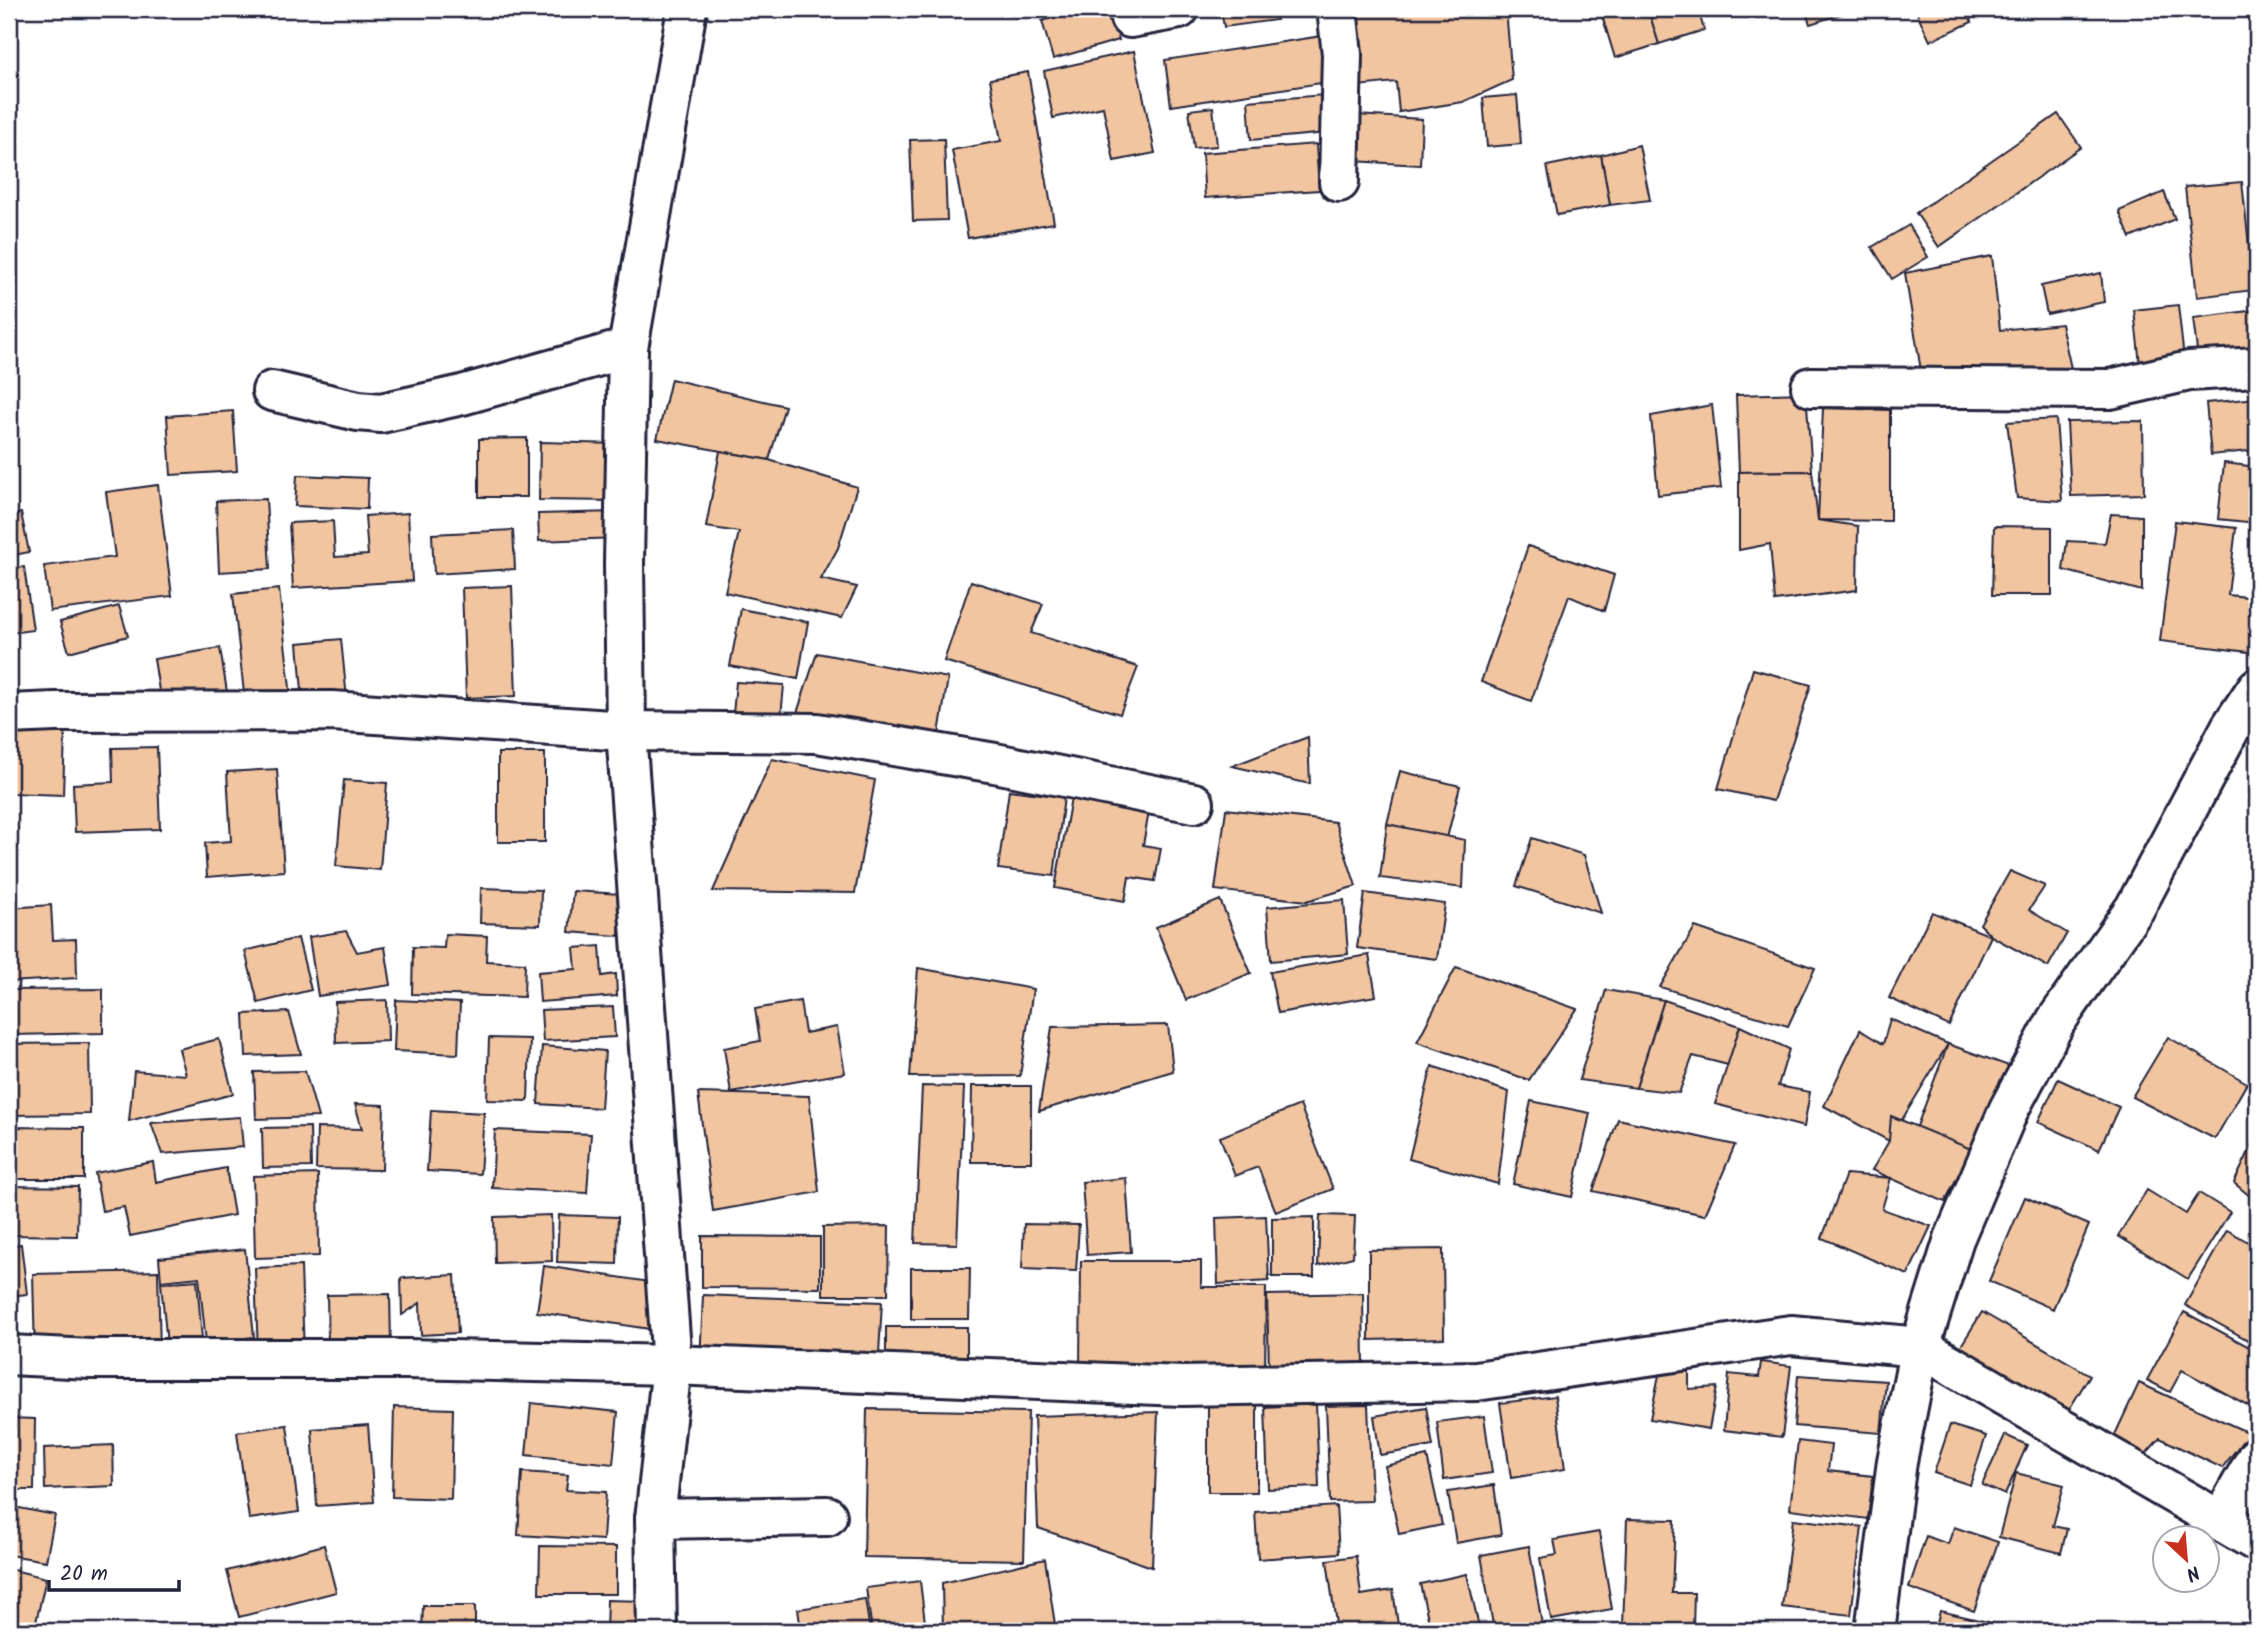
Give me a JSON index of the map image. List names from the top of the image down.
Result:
{
  "scale_bar": "20 m",
  "north": "bottom right"
}
